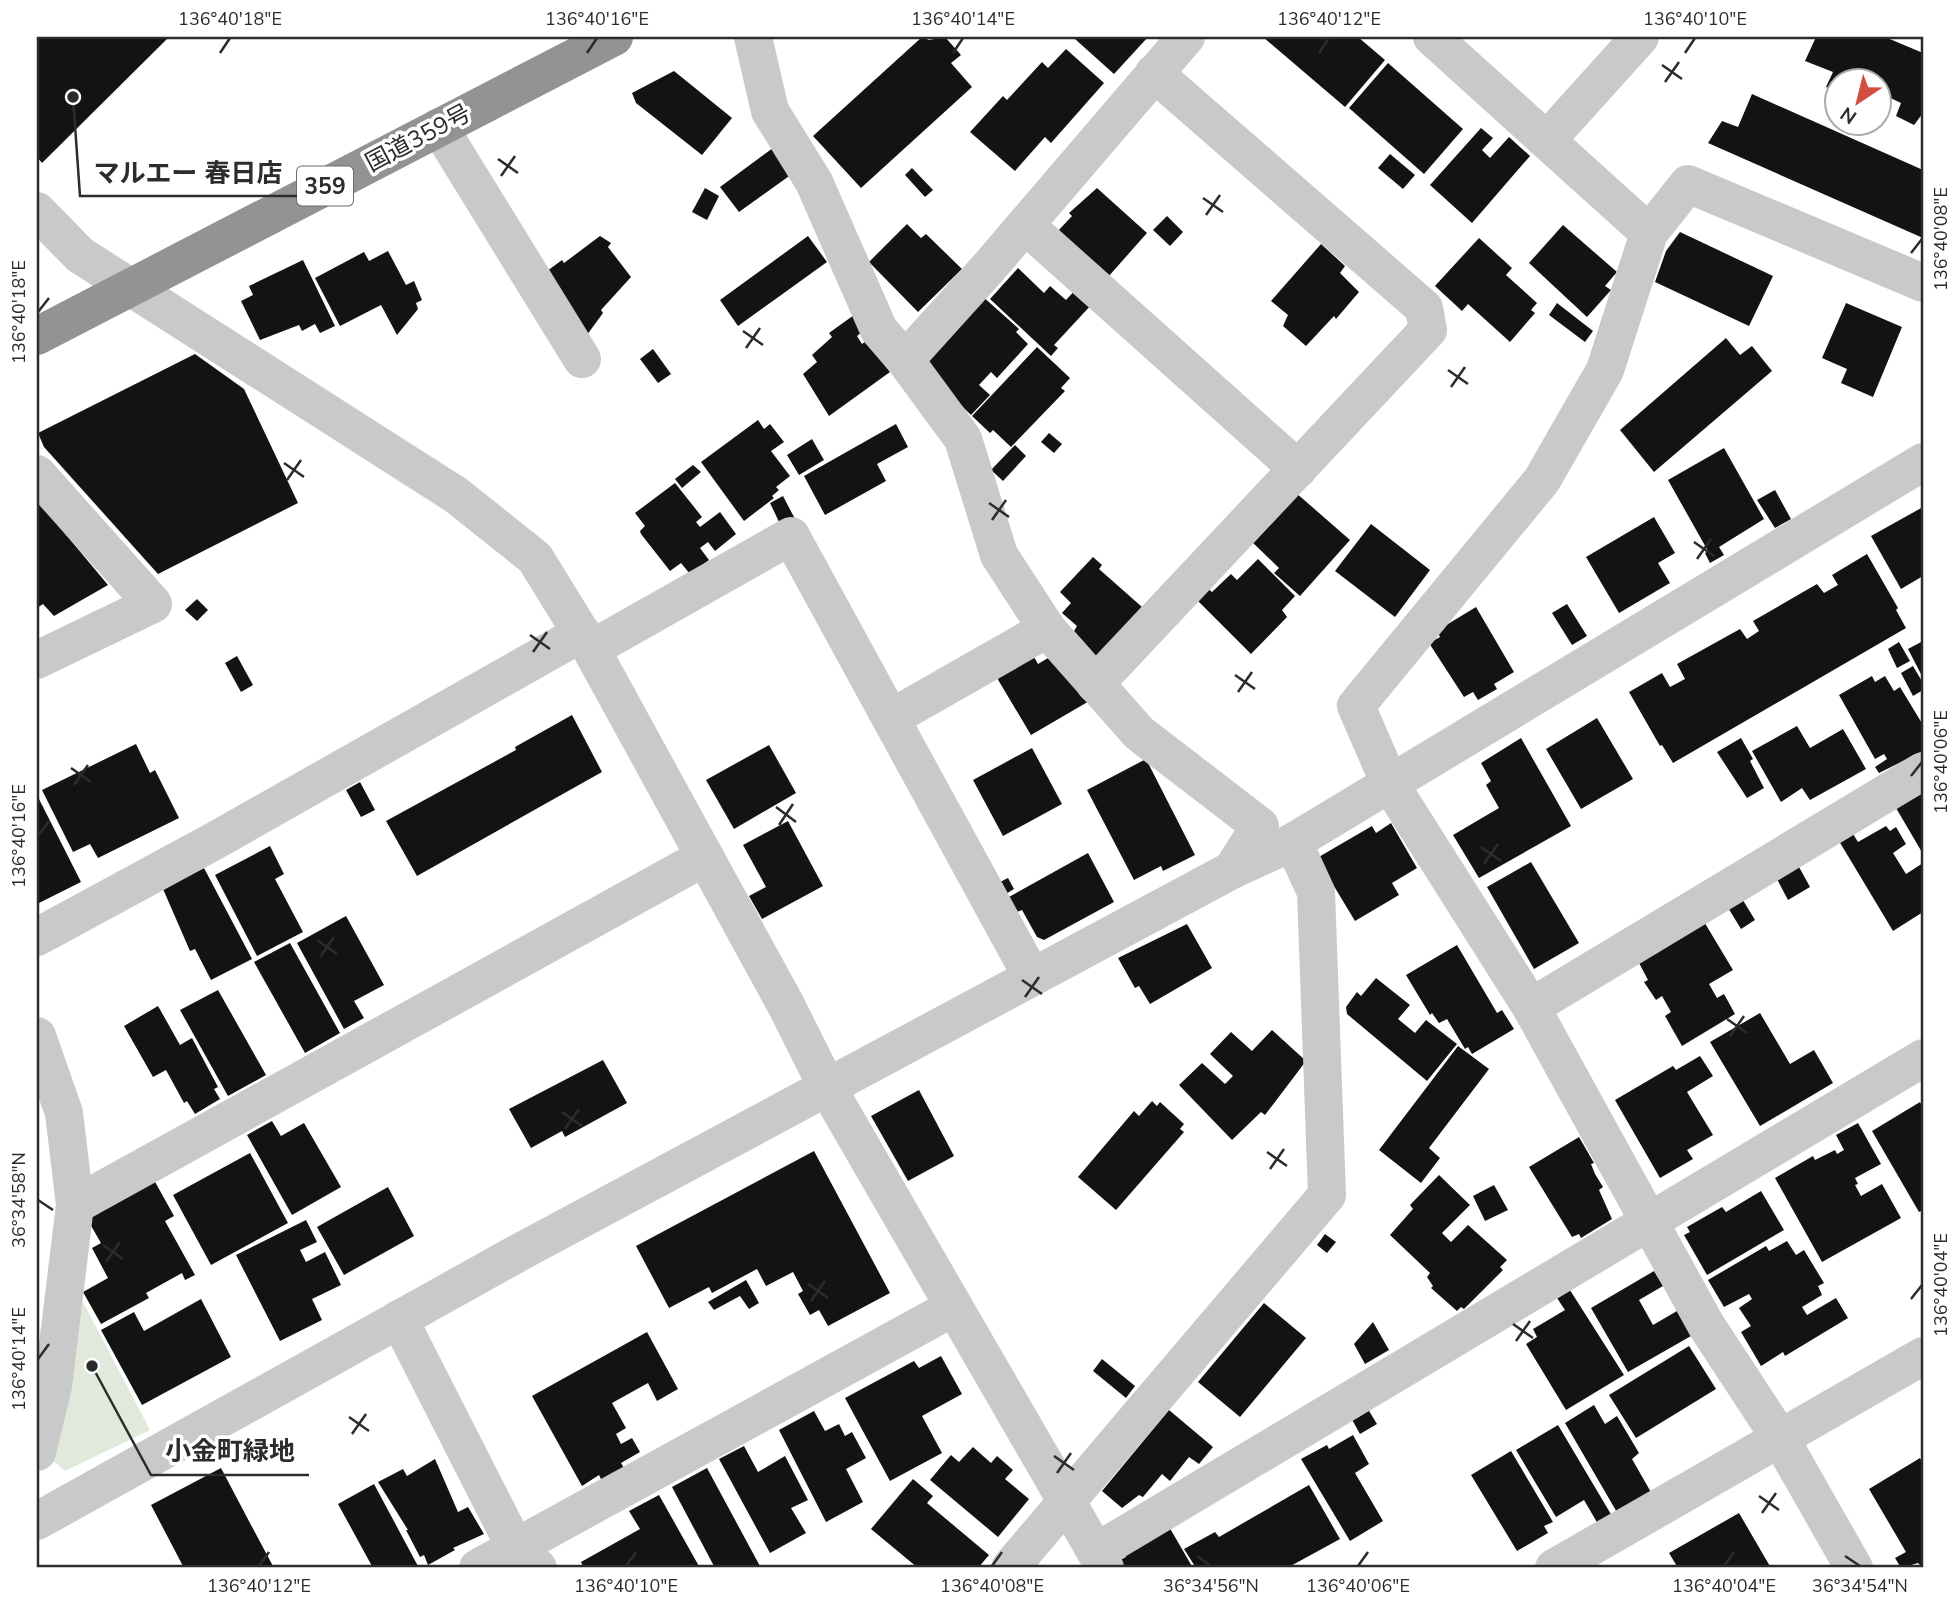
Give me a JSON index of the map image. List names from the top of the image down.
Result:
{
  "streets": {
    "highway": ["国道359号", "359"]
  },
  "places": ["マルエー 春日店", "小金町緑地"],
  "north": "bottom left",
  "coordinates": [
    "136°40'18\"E",
    "136°40'16\"E",
    "136°40'14\"E",
    "136°40'12\"E",
    "136°40'10\"E",
    "136°40'08\"E",
    "136°40'06\"E",
    "36°34'58\"N",
    "136°40'04\"E",
    "36°34'56\"N",
    "36°34'54\"N"
  ]
}
